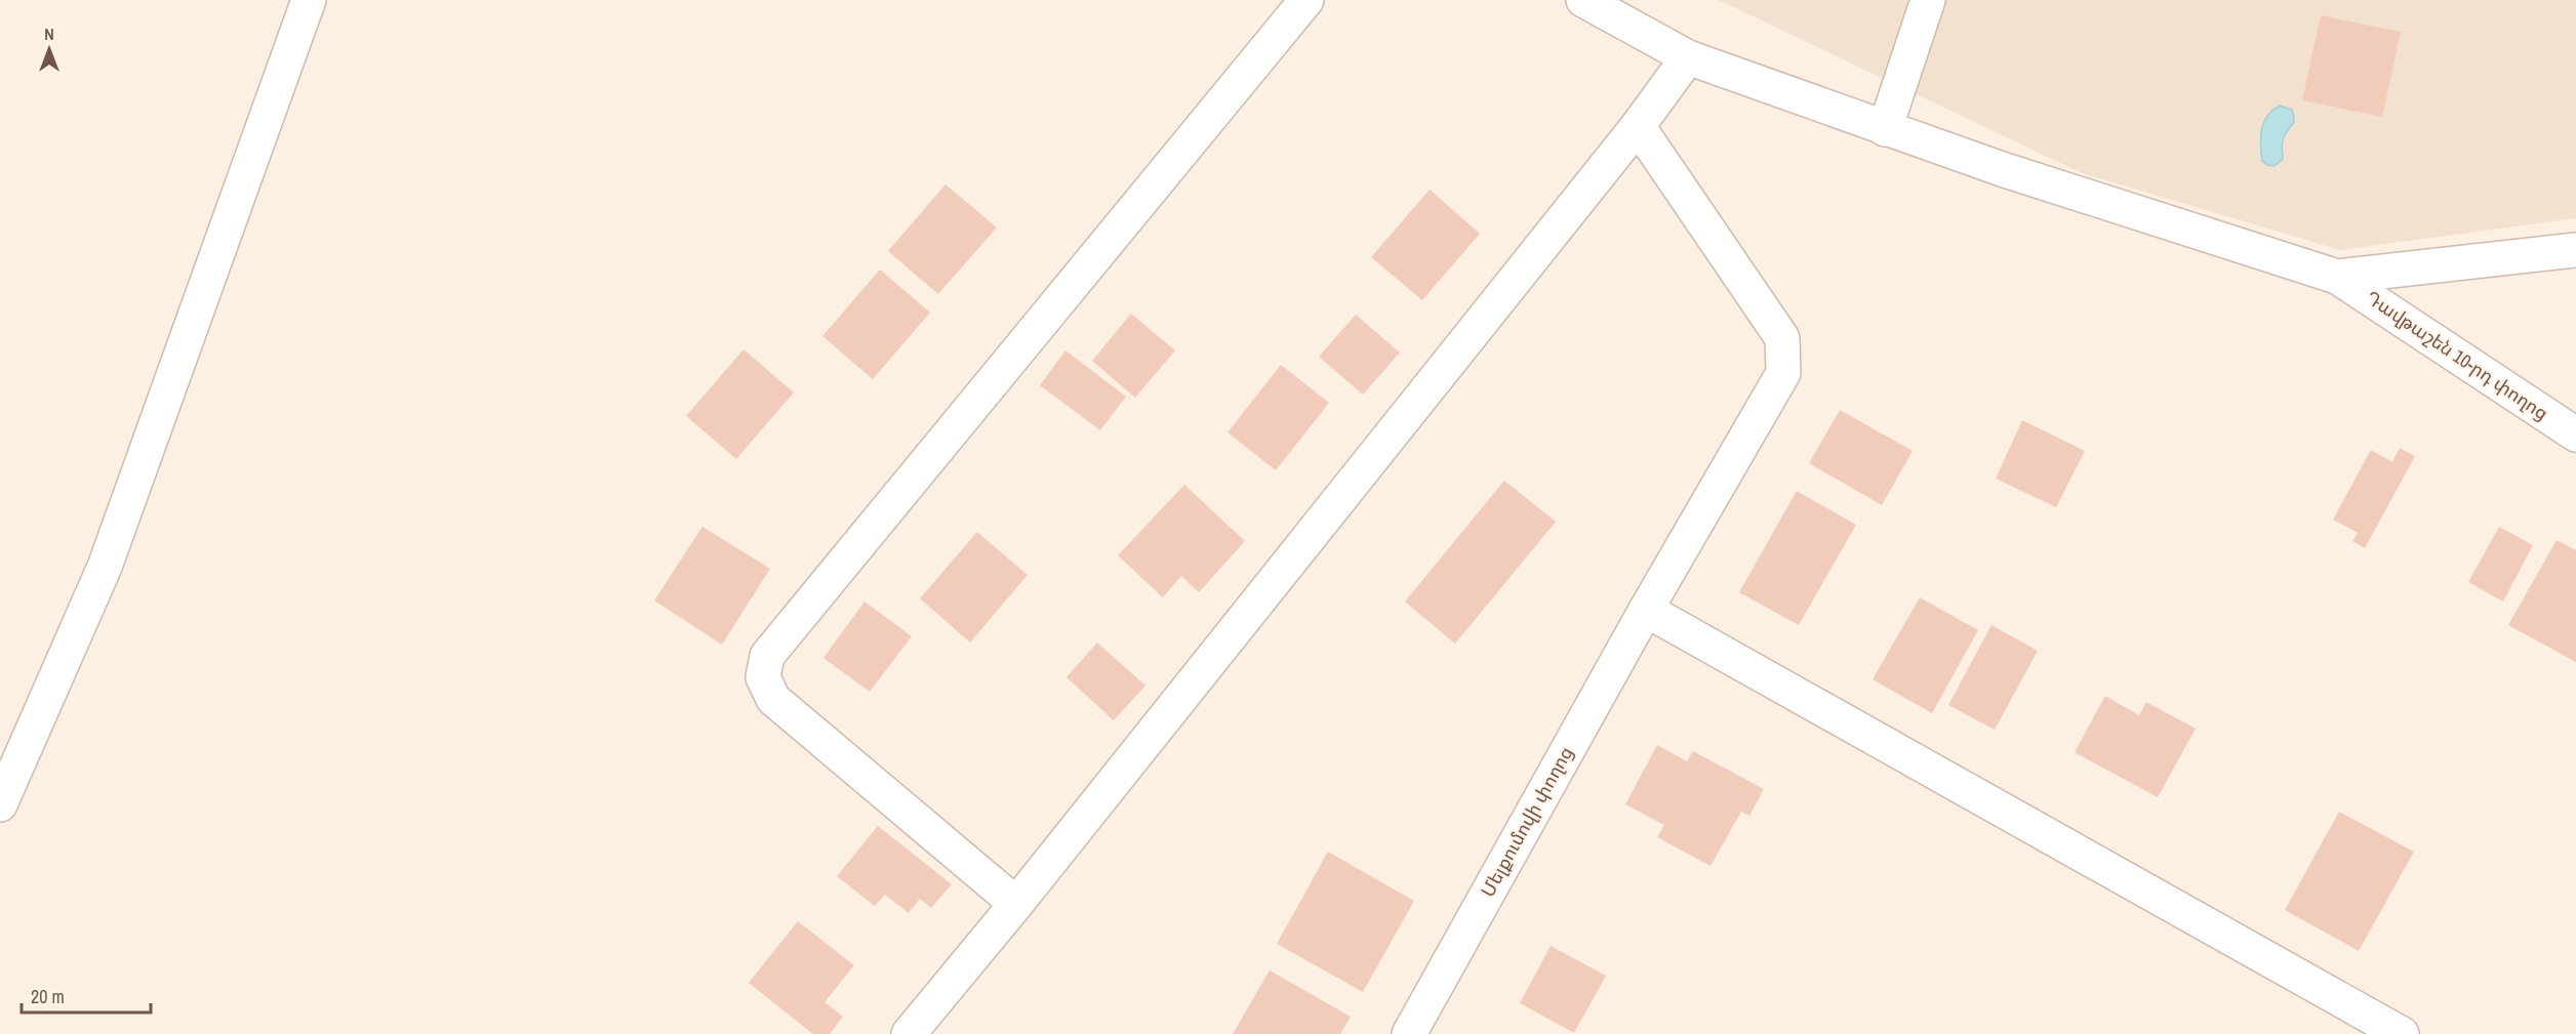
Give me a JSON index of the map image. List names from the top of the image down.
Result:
{
  "streets": {
    "street": ["Դավթաշեն 10-րդ փողոց", "Մելքումովի փողոց"]
  },
  "scale_bar": "20 m",
  "north": "top"
}
